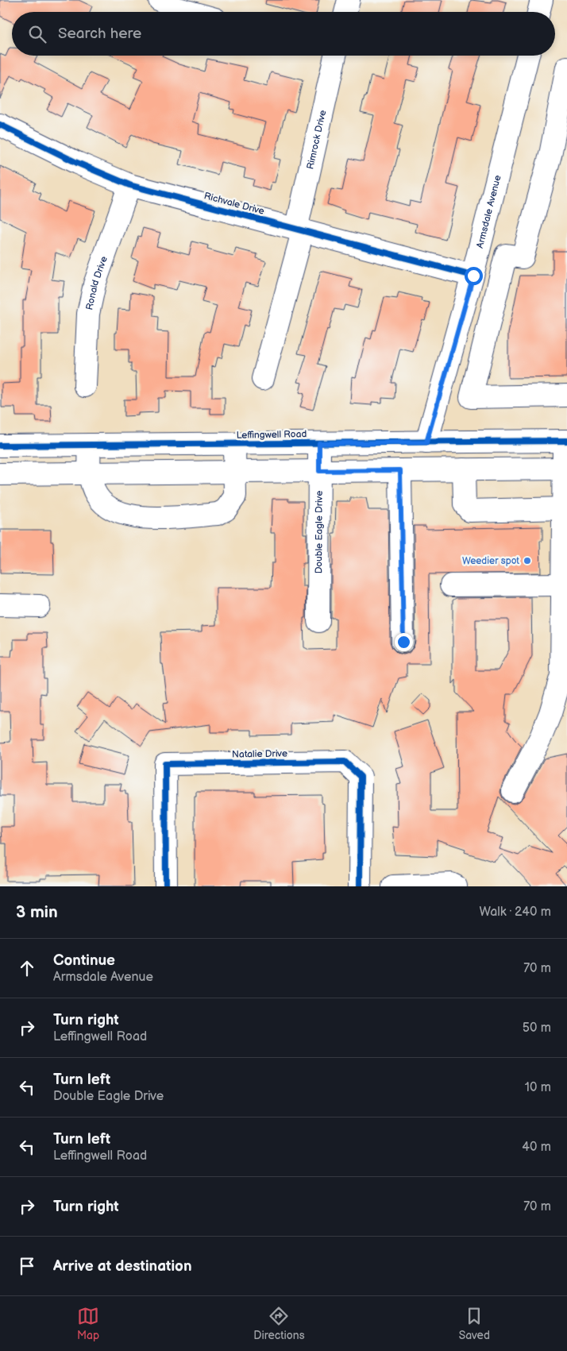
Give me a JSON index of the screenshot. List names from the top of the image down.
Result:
{
  "streets": {
    "street": [
      "Rimrock Drive",
      "Richvale Drive",
      "Armsdale Avenue",
      "Ronald Drive",
      "Leffingwell Road",
      "Double Eagle Drive",
      "Natalie Drive"
    ]
  },
  "crossings": [
    ["Rimrock Drive", "Richvale Drive"],
    ["Richvale Drive", "Armsdale Avenue"],
    ["Richvale Drive", "Ronald Drive"],
    ["Armsdale Avenue", "Leffingwell Road"],
    ["Leffingwell Road", "Double Eagle Drive"]
  ],
  "places": ["Weedier spot"],
  "page": {
    "search": "Search here",
    "heading": ["3 min", "Walk · 240 m"],
    "list": [
      ["Continue", "Armsdale Avenue", "70 m"],
      ["Turn right", "Leffingwell Road", "50 m"],
      ["Turn left", "Double Eagle Drive", "10 m"],
      ["Turn left", "Leffingwell Road", "40 m"],
      ["Turn right", "70 m"],
      "Arrive at destination"
    ],
    "nav": ["Map", "Directions", "Saved"]
  }
}
